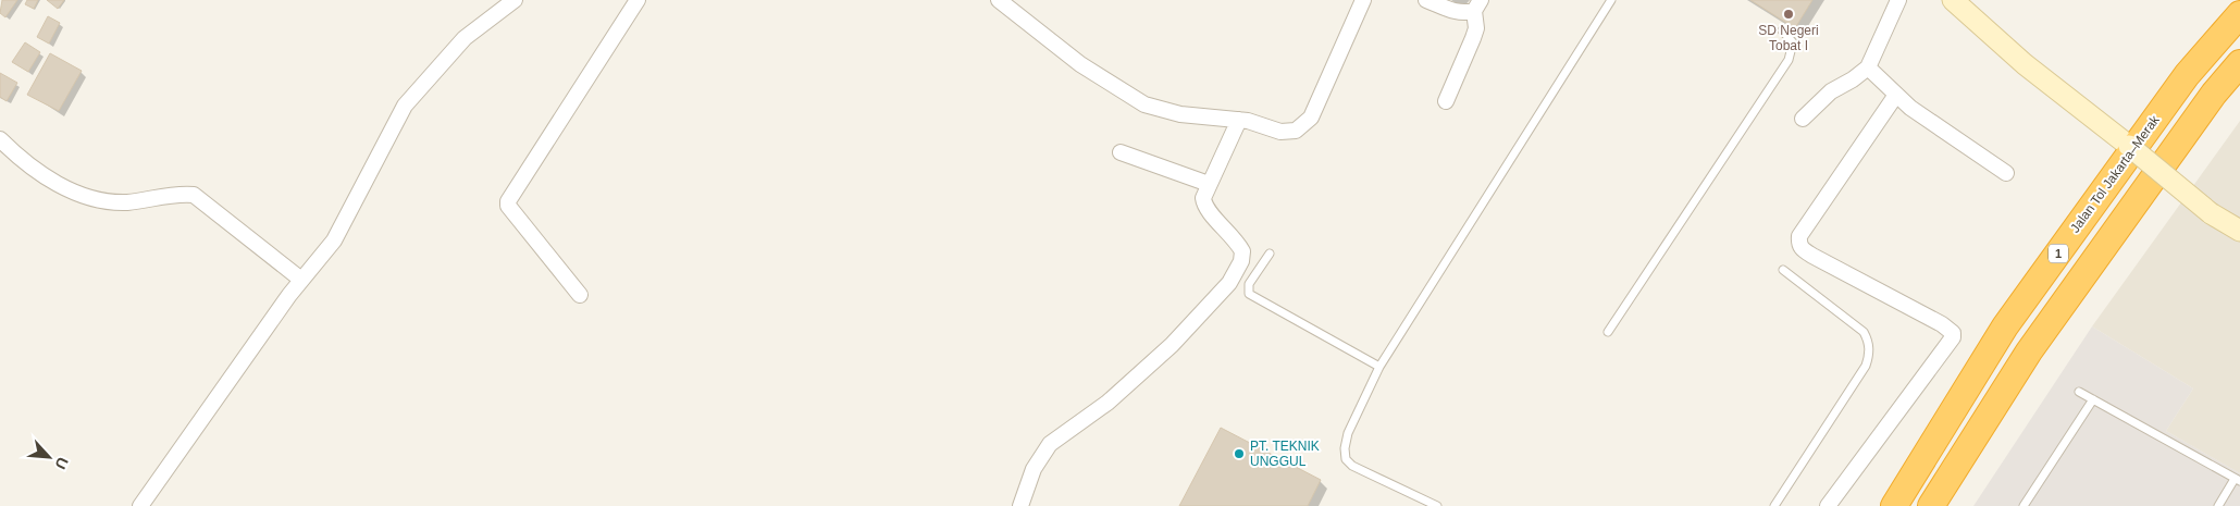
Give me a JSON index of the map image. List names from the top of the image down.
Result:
{
  "streets": {
    "highway": ["Jalan Tol Jakarta–Merak", "1"]
  },
  "places": ["SD Negeri Tobat I", "PT. TEKNIK UNGGUL"],
  "north": "bottom right"
}
